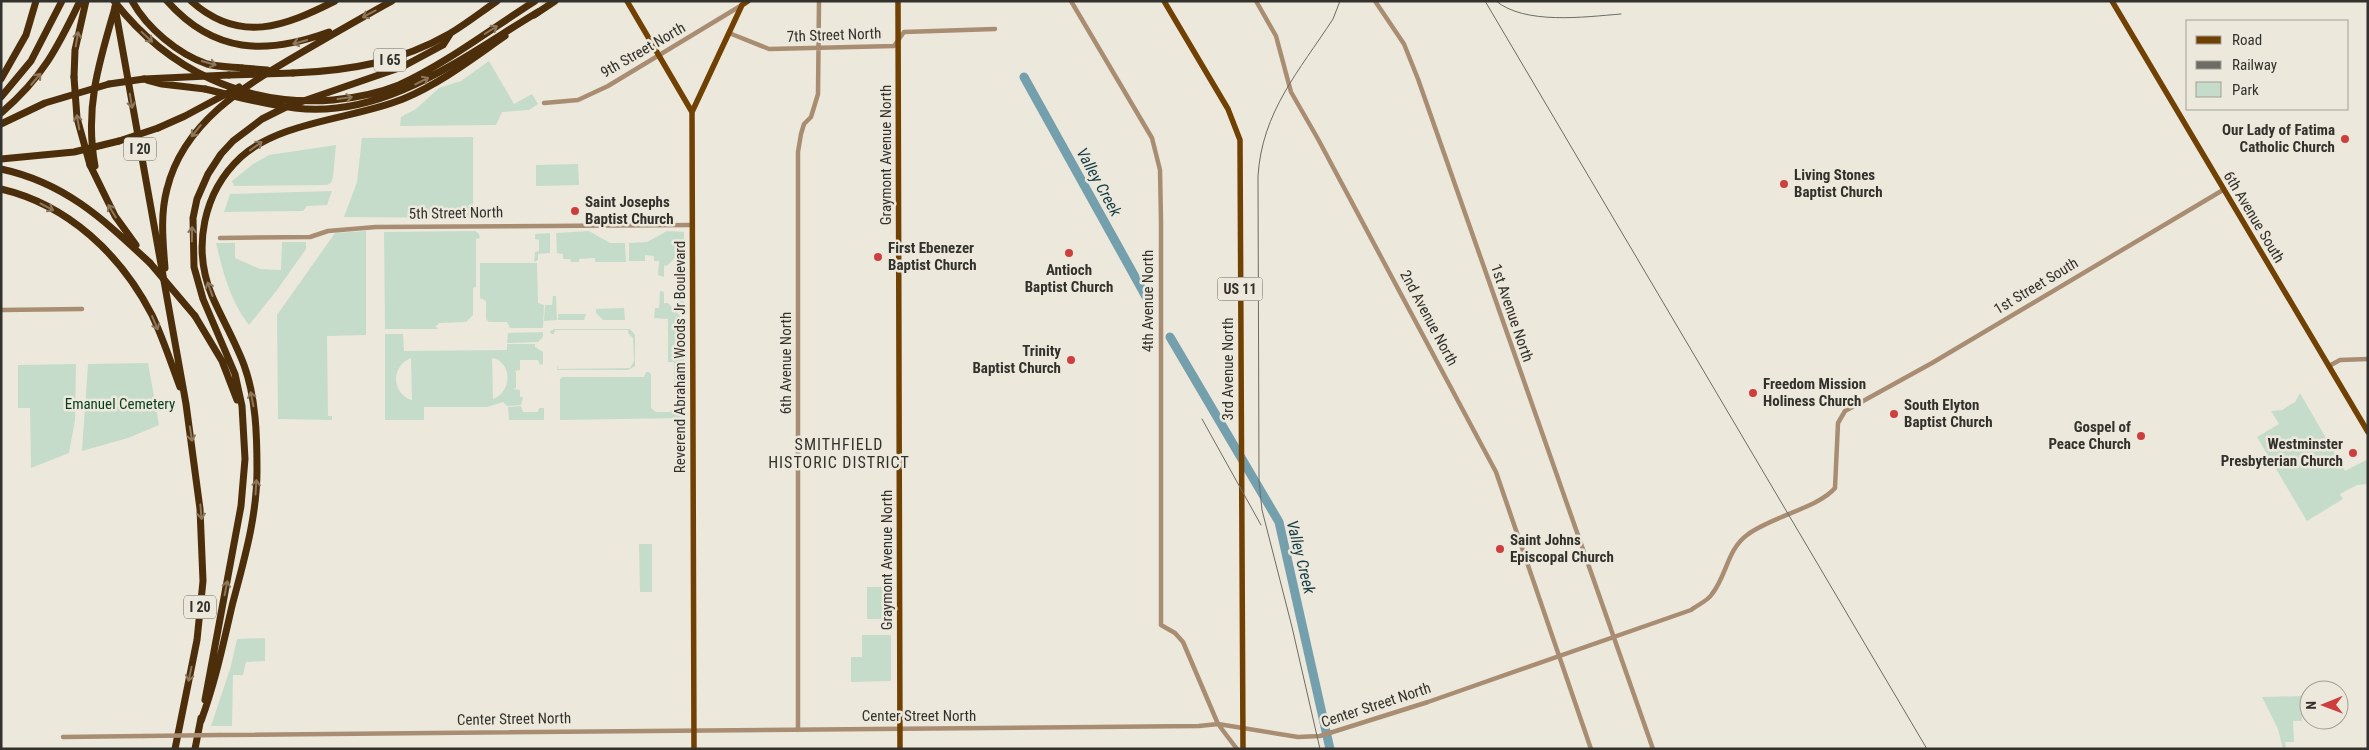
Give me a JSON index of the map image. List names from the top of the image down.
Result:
{
  "streets": {
    "highway": ["I 65", "I 20"],
    "main road": [
      "9th Street North",
      "Graymont Avenue North",
      "6th Avenue South",
      "US 11",
      "Reverend Abraham Woods Jr Boulevard",
      "3rd Avenue North"
    ],
    "street": [
      "7th Street North",
      "5th Street North",
      "1st Street South",
      "4th Avenue North",
      "1st Avenue North",
      "2nd Avenue North",
      "6th Avenue North",
      "Center Street North"
    ]
  },
  "crossings": [
    ["7th Street North", "Graymont Avenue North"],
    ["7th Street North", "6th Avenue North"],
    ["Graymont Avenue North", "Center Street North"],
    ["5th Street North", "Reverend Abraham Woods Jr Boulevard"],
    ["6th Avenue South", "1st Street South"],
    ["1st Street South", "Center Street North"],
    ["US 11", "3rd Avenue North"],
    ["US 11", "Center Street North"],
    ["4th Avenue North", "Center Street North"],
    ["1st Avenue North", "Center Street North"],
    ["2nd Avenue North", "Center Street North"],
    ["Reverend Abraham Woods Jr Boulevard", "Center Street North"],
    ["6th Avenue North", "Center Street North"],
    ["3rd Avenue North", "Center Street North"]
  ],
  "districts": ["SMITHFIELD HISTORIC DISTRICT"],
  "water": ["Valley Creek"],
  "parks": ["Emanuel Cemetery"],
  "places": [
    "Our Lady of Fatima Catholic Church",
    "Living Stones Baptist Church",
    "Saint Josephs Baptist Church",
    "Antioch Baptist Church",
    "First Ebenezer Baptist Church",
    "Trinity Baptist Church",
    "Freedom Mission Holiness Church",
    "South Elyton Baptist Church",
    "Gospel of Peace Church",
    "Westminster Presbyterian Church",
    "Saint Johns Episcopal Church"
  ],
  "legend": ["Road", "Railway", "Park"],
  "north": "left"
}
